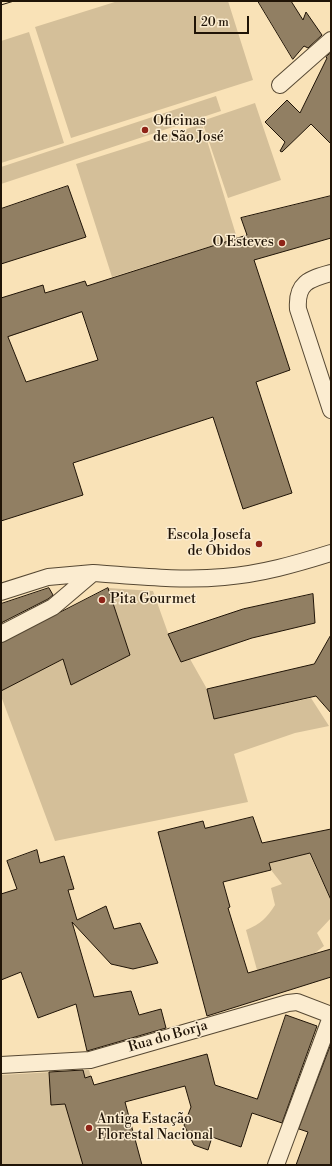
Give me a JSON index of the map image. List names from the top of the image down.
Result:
{
  "streets": {
    "street": ["Rua do Borja"]
  },
  "places": [
    "Oficinas de São José",
    "O Esteves",
    "Escola Josefa de Óbidos",
    "Pita Gourmet",
    "Antiga Estação Florestal Nacional"
  ],
  "scale_bar": "20 m"
}
